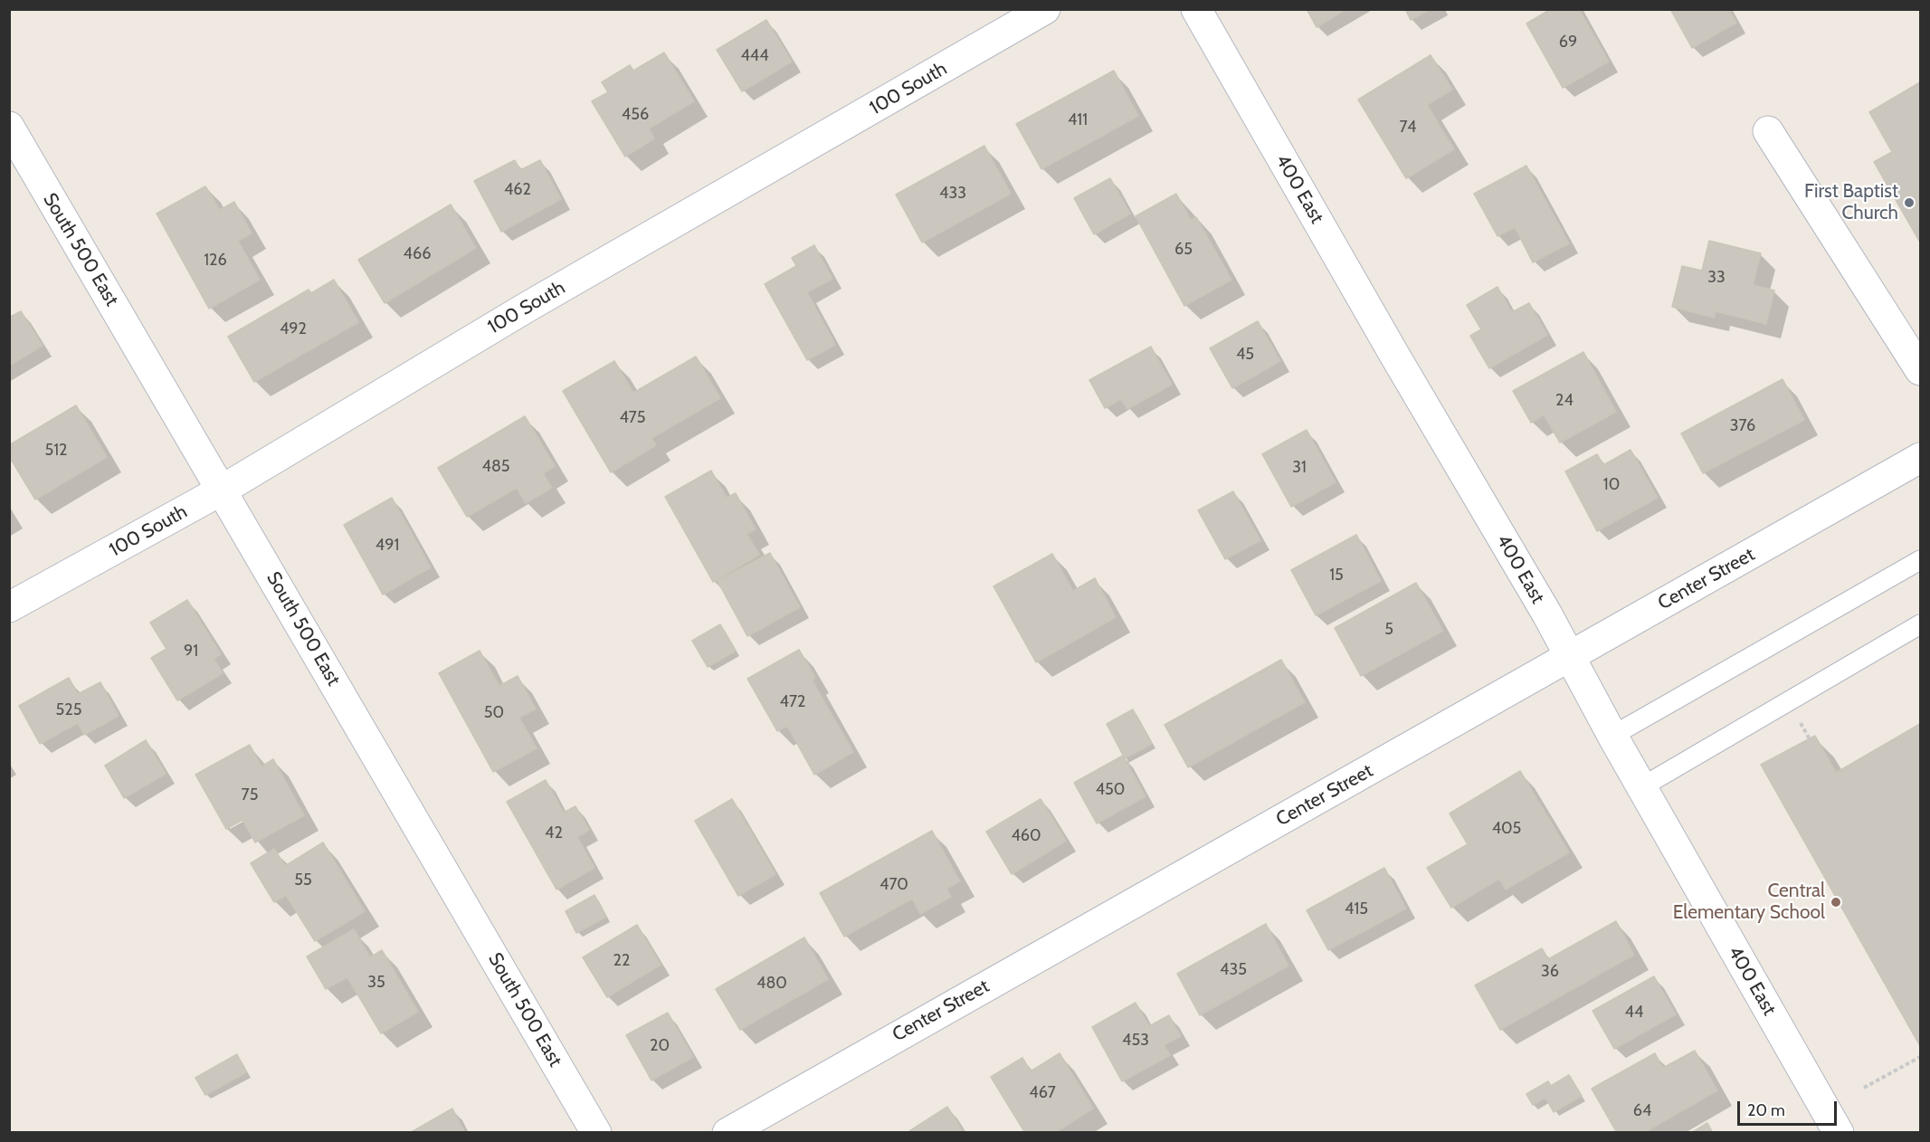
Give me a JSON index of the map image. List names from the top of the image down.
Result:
{
  "streets": {
    "street": [
      "100 South",
      "400 East",
      "South 500 East",
      "Center Street"
    ]
  },
  "crossings": [
    ["100 South", "South 500 East"],
    ["400 East", "Center Street"]
  ],
  "places": ["First Baptist Church", "Central Elementary School"],
  "house_numbers": [
    "69",
    "444",
    "456",
    "411",
    "74",
    "462",
    "433",
    "65",
    "466",
    "126",
    "33",
    "492",
    "45",
    "24",
    "475",
    "376",
    "512",
    "485",
    "31",
    "10",
    "491",
    "15",
    "5",
    "91",
    "472",
    "525",
    "50",
    "450",
    "75",
    "405",
    "42",
    "460",
    "55",
    "470",
    "415",
    "22",
    "435",
    "36",
    "35",
    "480",
    "44",
    "453",
    "20",
    "467",
    "64"
  ],
  "scale_bar": "20 m"
}
